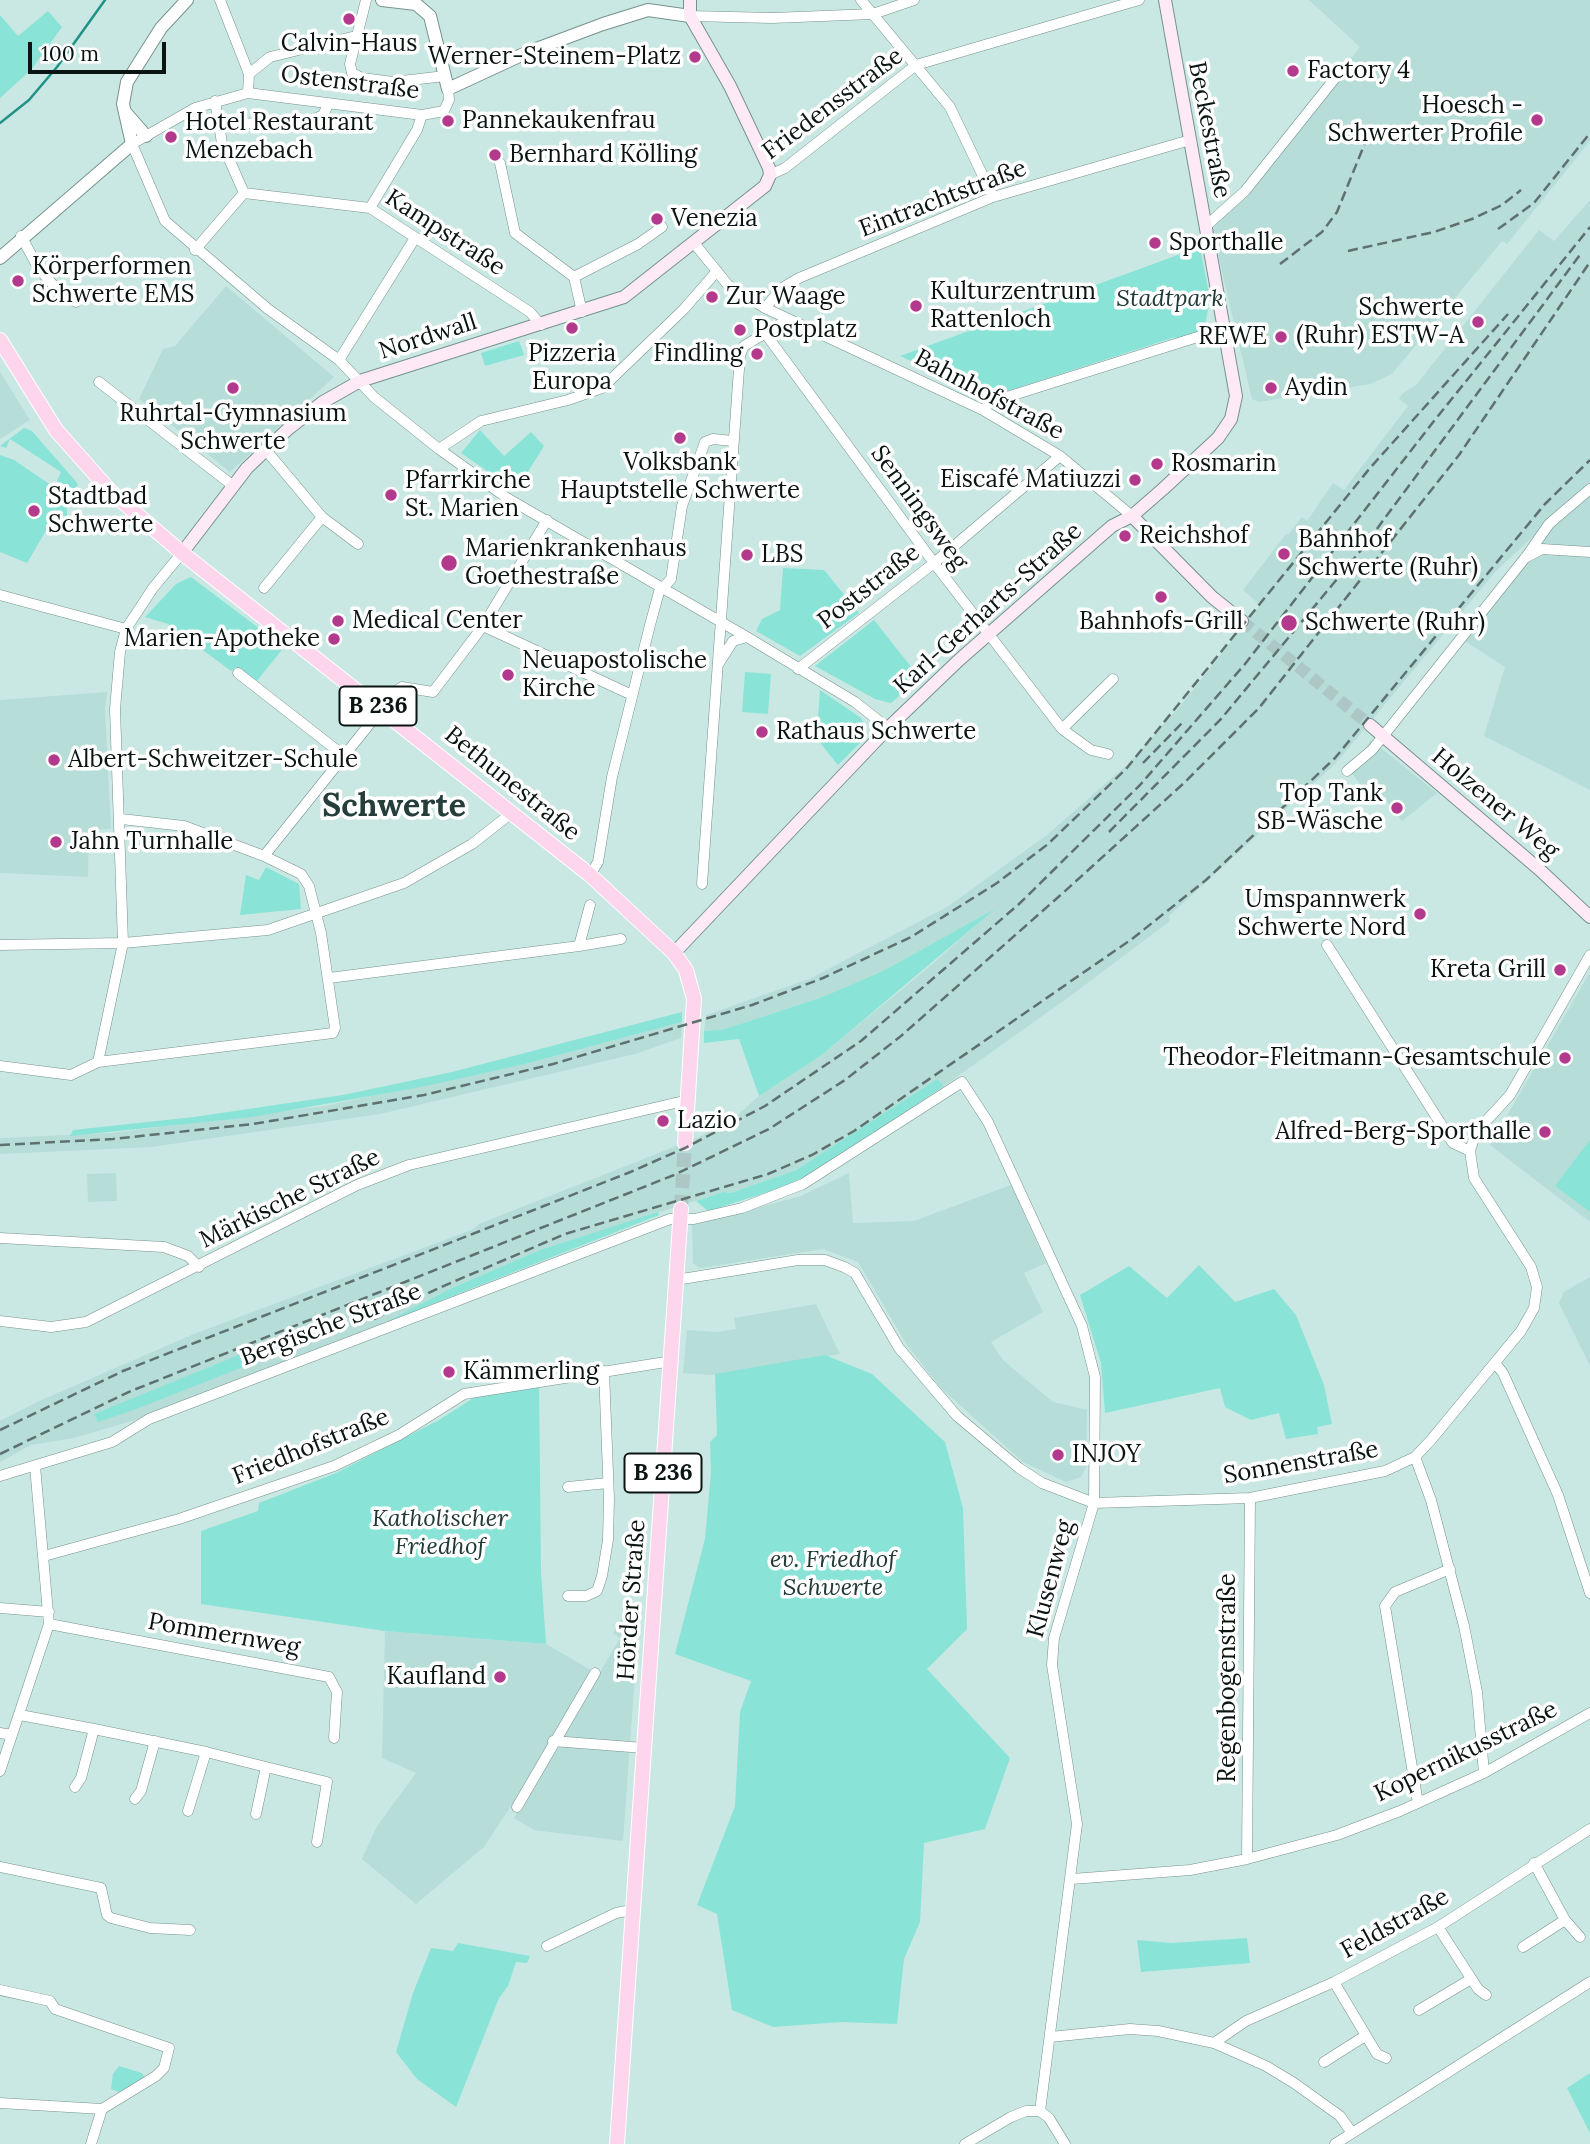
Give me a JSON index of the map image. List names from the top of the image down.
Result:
{
  "streets": {
    "main road": [
      "Friedensstraße",
      "Beckestraße",
      "Nordwall",
      "Bahnhofstraße",
      "Karl-Gerharts-Straße",
      "B 236",
      "Bethunestraße",
      "Holzener Weg",
      "Hörder Straße"
    ],
    "street": [
      "Ostenstraße",
      "Eintrachtstraße",
      "Kampstraße",
      "Senningsweg",
      "Poststraße",
      "Märkische Straße",
      "Bergische Straße",
      "Friedhofstraße",
      "Sonnenstraße",
      "Klusenweg",
      "Pommernweg",
      "Regenbogenstraße",
      "Kopernikusstraße",
      "Feldstraße"
    ]
  },
  "crossings": [
    ["Ostenstraße", "Nordwall"],
    ["Friedensstraße", "Nordwall"],
    ["Beckestraße", "Eintrachtstraße"],
    ["Beckestraße", "Bahnhofstraße"],
    ["Beckestraße", "Karl-Gerharts-Straße"],
    ["Kampstraße", "Nordwall"],
    ["Bahnhofstraße", "Poststraße"],
    ["Bahnhofstraße", "Karl-Gerharts-Straße"],
    ["Senningsweg", "Poststraße"],
    ["Senningsweg", "Karl-Gerharts-Straße"],
    ["Karl-Gerharts-Straße", "B 236"],
    ["Karl-Gerharts-Straße", "Bethunestraße"],
    ["B 236", "Bethunestraße"],
    ["B 236", "Märkische Straße"],
    ["Bergische Straße", "Klusenweg"],
    ["Bergische Straße", "Hörder Straße"],
    ["Friedhofstraße", "Hörder Straße"],
    ["Sonnenstraße", "Klusenweg"],
    ["Sonnenstraße", "Hörder Straße"],
    ["Sonnenstraße", "Regenbogenstraße"],
    ["Klusenweg", "Kopernikusstraße"],
    ["Regenbogenstraße", "Kopernikusstraße"]
  ],
  "districts": ["Schwerte"],
  "parks": ["Stadtpark", "Katholischer Friedhof", "ev. Friedhof Schwerte"],
  "places": [
    "Calvin-Haus",
    "Werner-Steinem-Platz",
    "Factory 4",
    "Hoesch - Schwerter Profile",
    "Pannekaukenfrau",
    "Hotel Restaurant Menzebach",
    "Bernhard Kölling",
    "Venezia",
    "Sporthalle",
    "Körperformen Schwerte EMS",
    "Zur Waage",
    "Kulturzentrum Rattenloch",
    "Schwerte (Ruhr) ESTW-A",
    "Pizzeria Europa",
    "Postplatz",
    "REWE",
    "Findling",
    "Ruhrtal-Gymnasium Schwerte",
    "Aydin",
    "Volksbank Hauptstelle Schwerte",
    "Rosmarin",
    "Eiscafé Matiuzzi",
    "Pfarrkirche St. Marien",
    "Stadtbad Schwerte",
    "Reichshof",
    "Bahnhof Schwerte (Ruhr)",
    "LBS",
    "Marienkrankenhaus Goethestraße",
    "Bahnhofs-Grill",
    "Medical Center",
    "Schwerte (Ruhr)",
    "Marien-Apotheke",
    "Neuapostolische Kirche",
    "Rathaus Schwerte",
    "Albert-Schweitzer-Schule",
    "Top Tank SB-Wäsche",
    "Jahn Turnhalle",
    "Umspannwerk Schwerte Nord",
    "Kreta Grill",
    "Theodor-Fleitmann-Gesamtschule",
    "Lazio",
    "Alfred-Berg-Sporthalle",
    "Kämmerling",
    "INJOY",
    "Kaufland"
  ],
  "scale_bar": "100 m"
}
